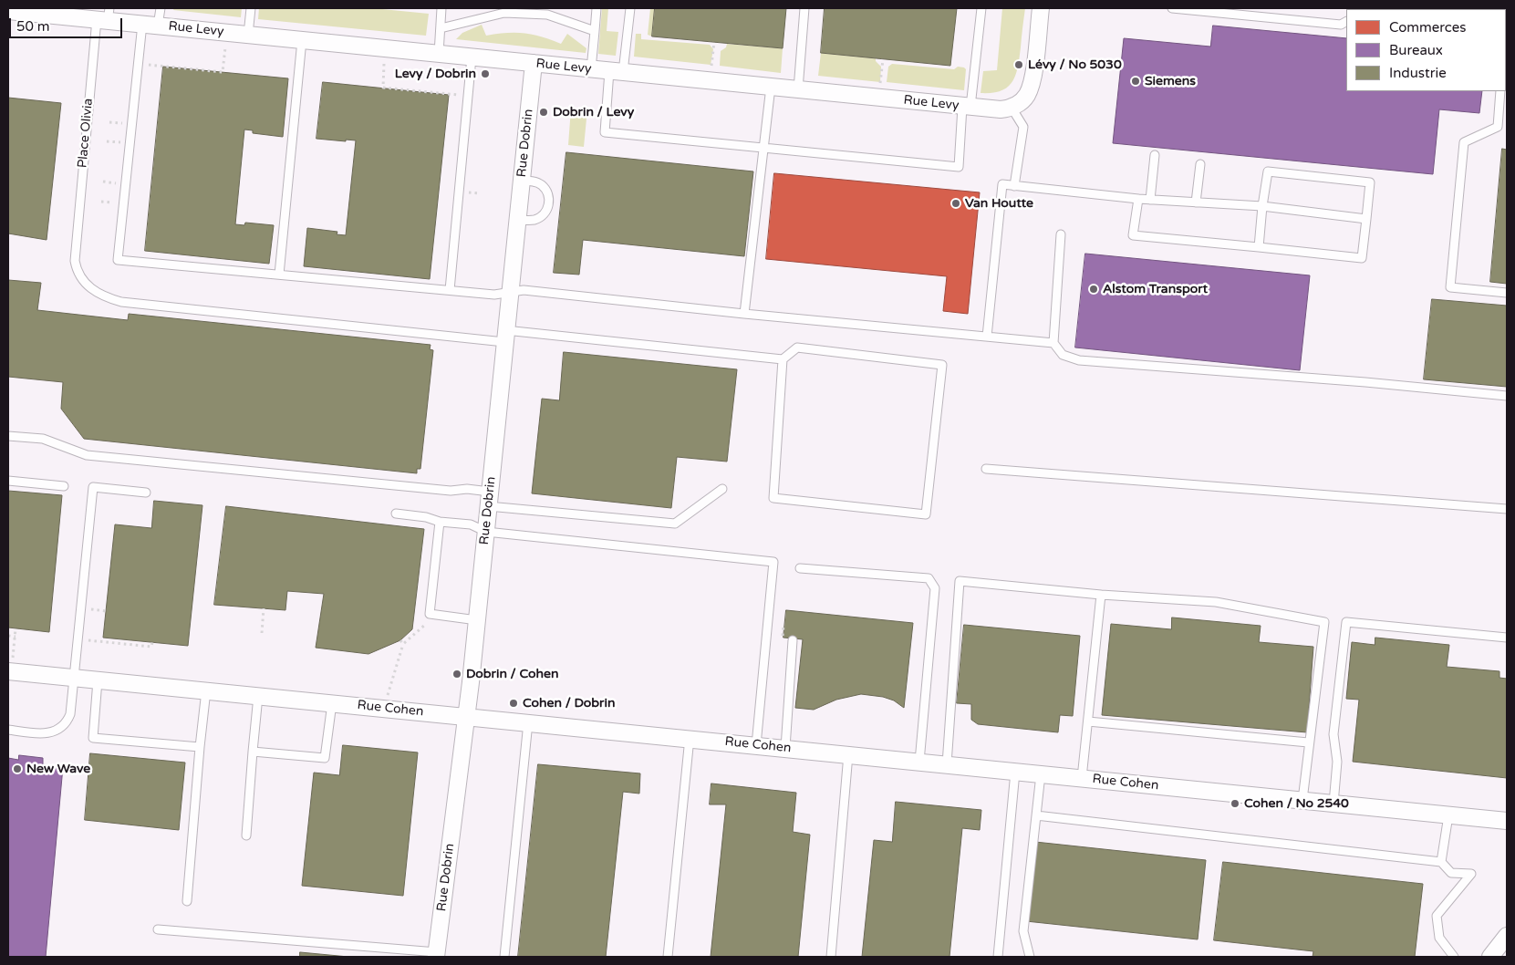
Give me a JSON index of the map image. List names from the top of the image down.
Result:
{
  "streets": {
    "street": ["Rue Levy", "Rue Dobrin", "Rue Cohen"],
    "lane": ["Place Olivia"]
  },
  "crossings": [
    ["Rue Levy", "Place Olivia"],
    ["Rue Levy", "Rue Dobrin"],
    ["Place Olivia", "Rue Dobrin"],
    ["Rue Dobrin", "Rue Cohen"]
  ],
  "places": [
    "Lévy / No 5030",
    "Levy / Dobrin",
    "Siemens",
    "Dobrin / Levy",
    "Van Houtte",
    "Alstom Transport",
    "Dobrin / Cohen",
    "Cohen / Dobrin",
    "New Wave",
    "Cohen / No 2540"
  ],
  "legend": ["Commerces", "Bureaux", "Industrie"],
  "scale_bar": "50 m"
}
